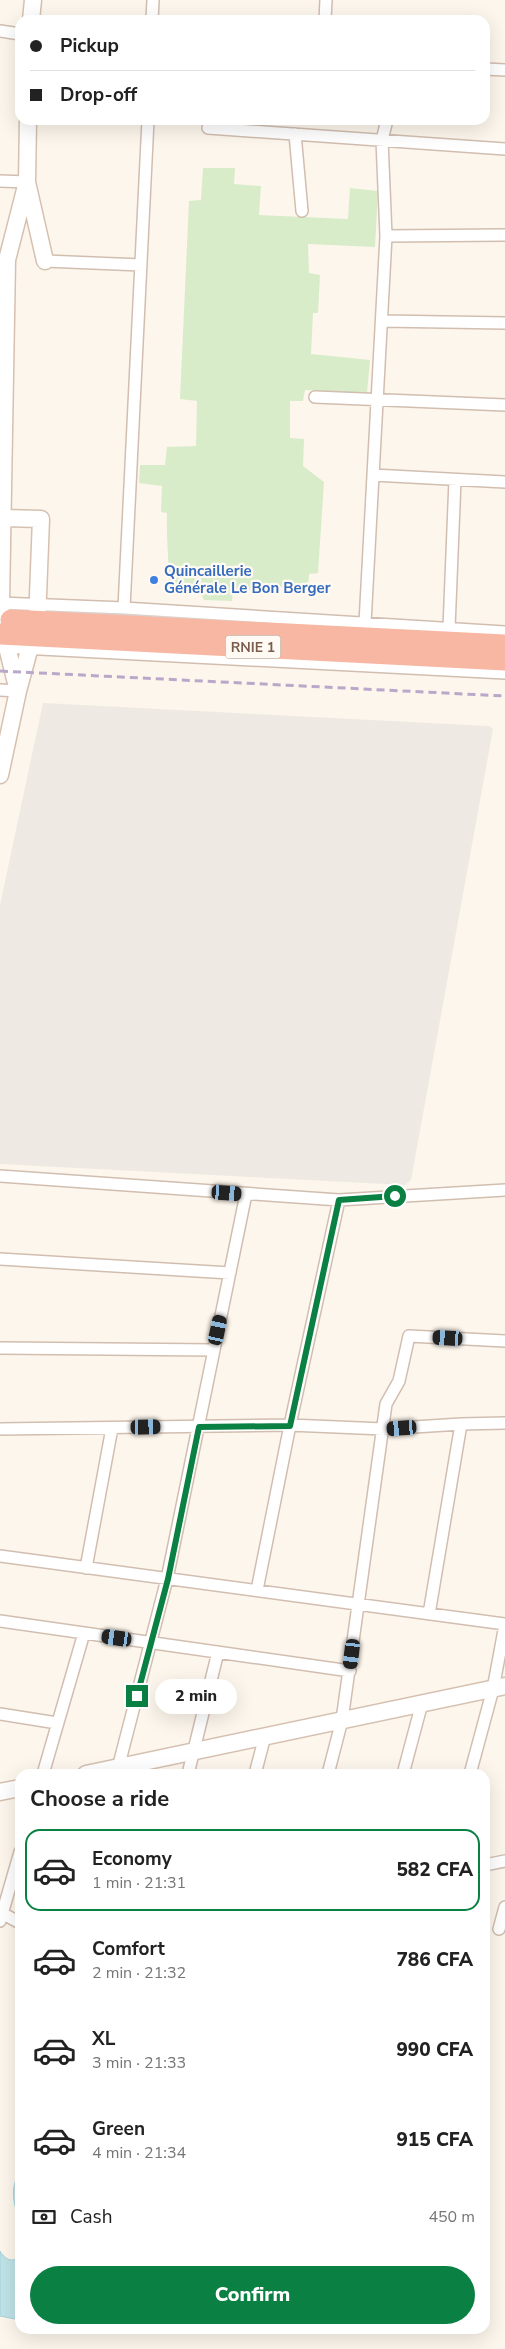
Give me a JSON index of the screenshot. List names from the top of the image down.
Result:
{
  "streets": {
    "highway": ["RNIE 1"]
  },
  "places": ["Quincaillerie Générale Le Bon Berger"],
  "page": {
    "banner": ["Pickup", "Drop-off"],
    "bubble": "2 min",
    "heading": "Choose a ride",
    "list": [
      {
        "name": "Economy",
        "note": "1 min · 21:31",
        "value": "582 CFA"
      },
      {
        "name": "Comfort",
        "note": "2 min · 21:32",
        "value": "786 CFA"
      },
      {
        "name": "XL",
        "note": "3 min · 21:33",
        "value": "990 CFA"
      },
      {
        "name": "Green",
        "note": "4 min · 21:34",
        "value": "915 CFA"
      }
    ],
    "pay": ["Cash", "450 m"],
    "buttons": "Confirm"
  }
}
